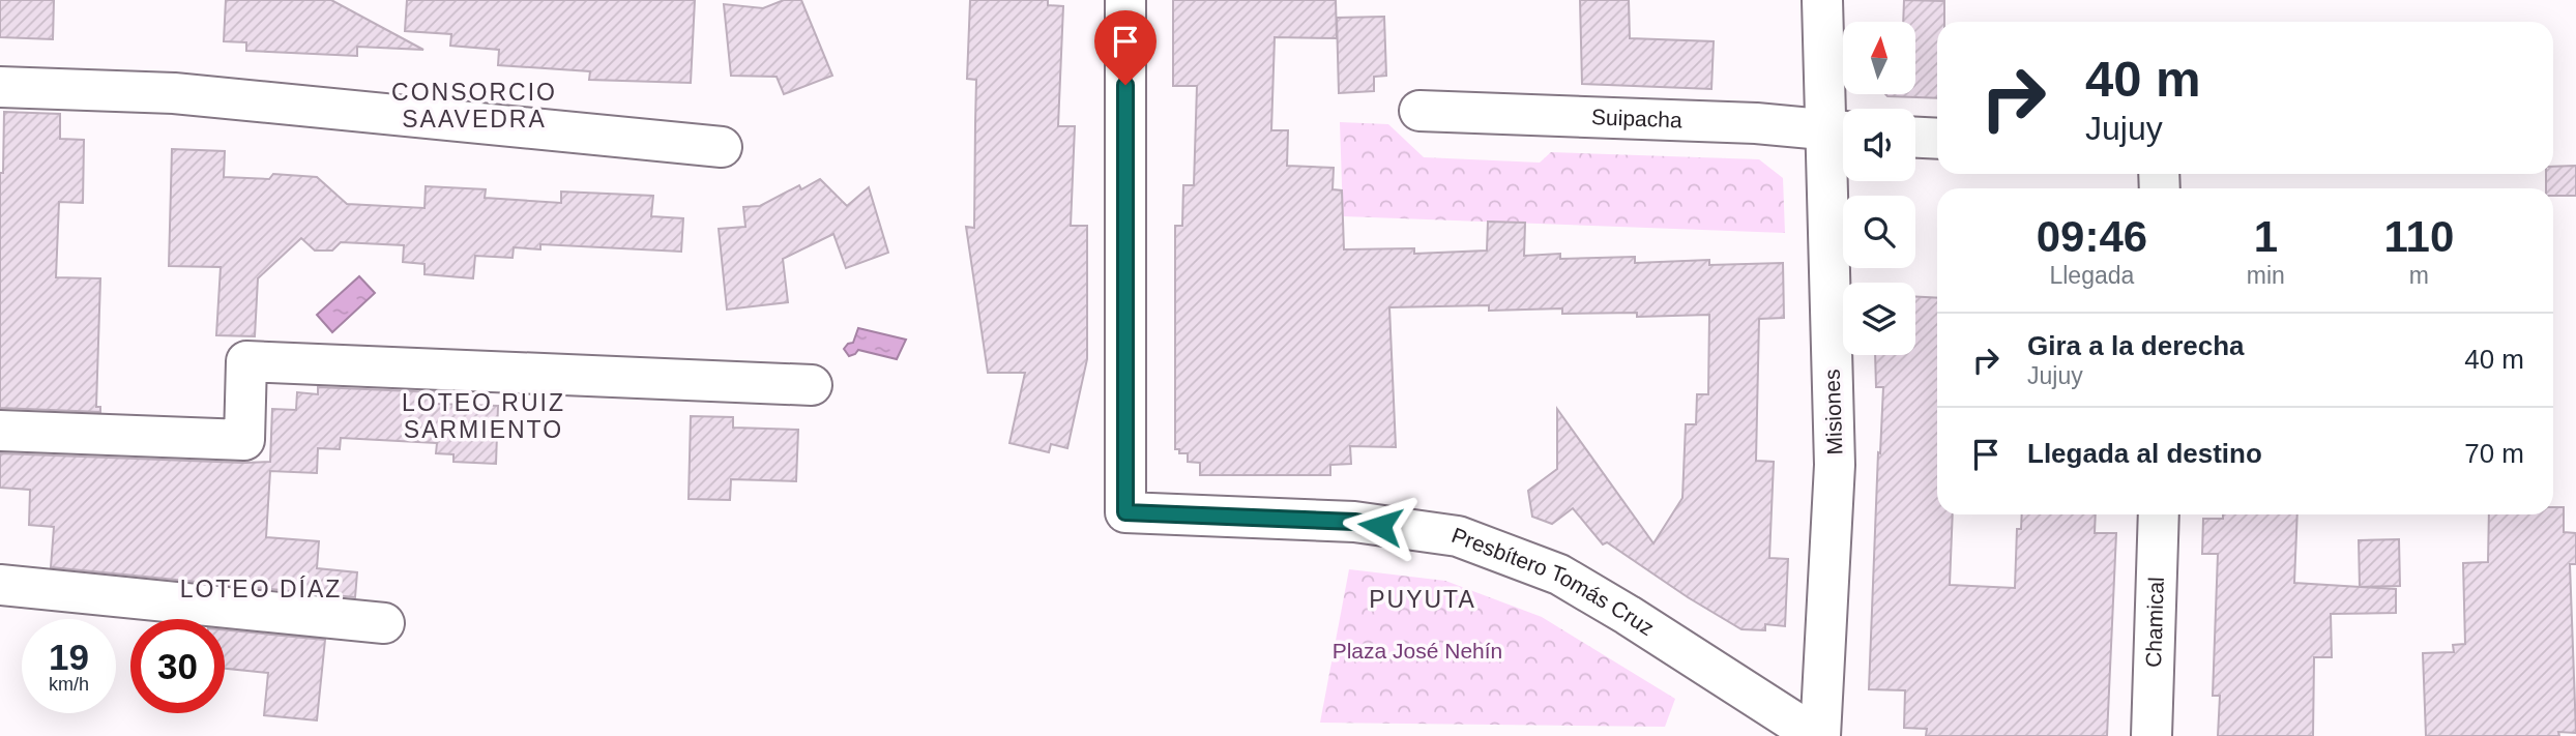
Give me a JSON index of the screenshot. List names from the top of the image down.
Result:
{
  "streets": {
    "street": [
      "Suipacha",
      "Misiones",
      "Presbítero Tomás Cruz",
      "Chamical"
    ]
  },
  "crossings": [
    ["Suipacha", "Misiones"],
    ["Misiones", "Presbítero Tomás Cruz"]
  ],
  "districts": [
    "CONSORCIO SAAVEDRA",
    "LOTEO RUIZ SARMIENTO",
    "LOTEO DÍAZ",
    "PUYUTA"
  ],
  "parks": ["Plaza José Nehín"],
  "north": "top",
  "page": {
    "turn": ["40 m", "Jujuy"],
    "eta": [
      "09:46",
      "Llegada",
      "1",
      "min",
      "110",
      "m"
    ],
    "list": [
      {
        "name": "Gira a la derecha",
        "note": "Jujuy",
        "value": "40 m"
      },
      {
        "name": "Llegada al destino",
        "value": "70 m"
      }
    ],
    "speed": "19 km/h",
    "limit": "30"
  }
}
